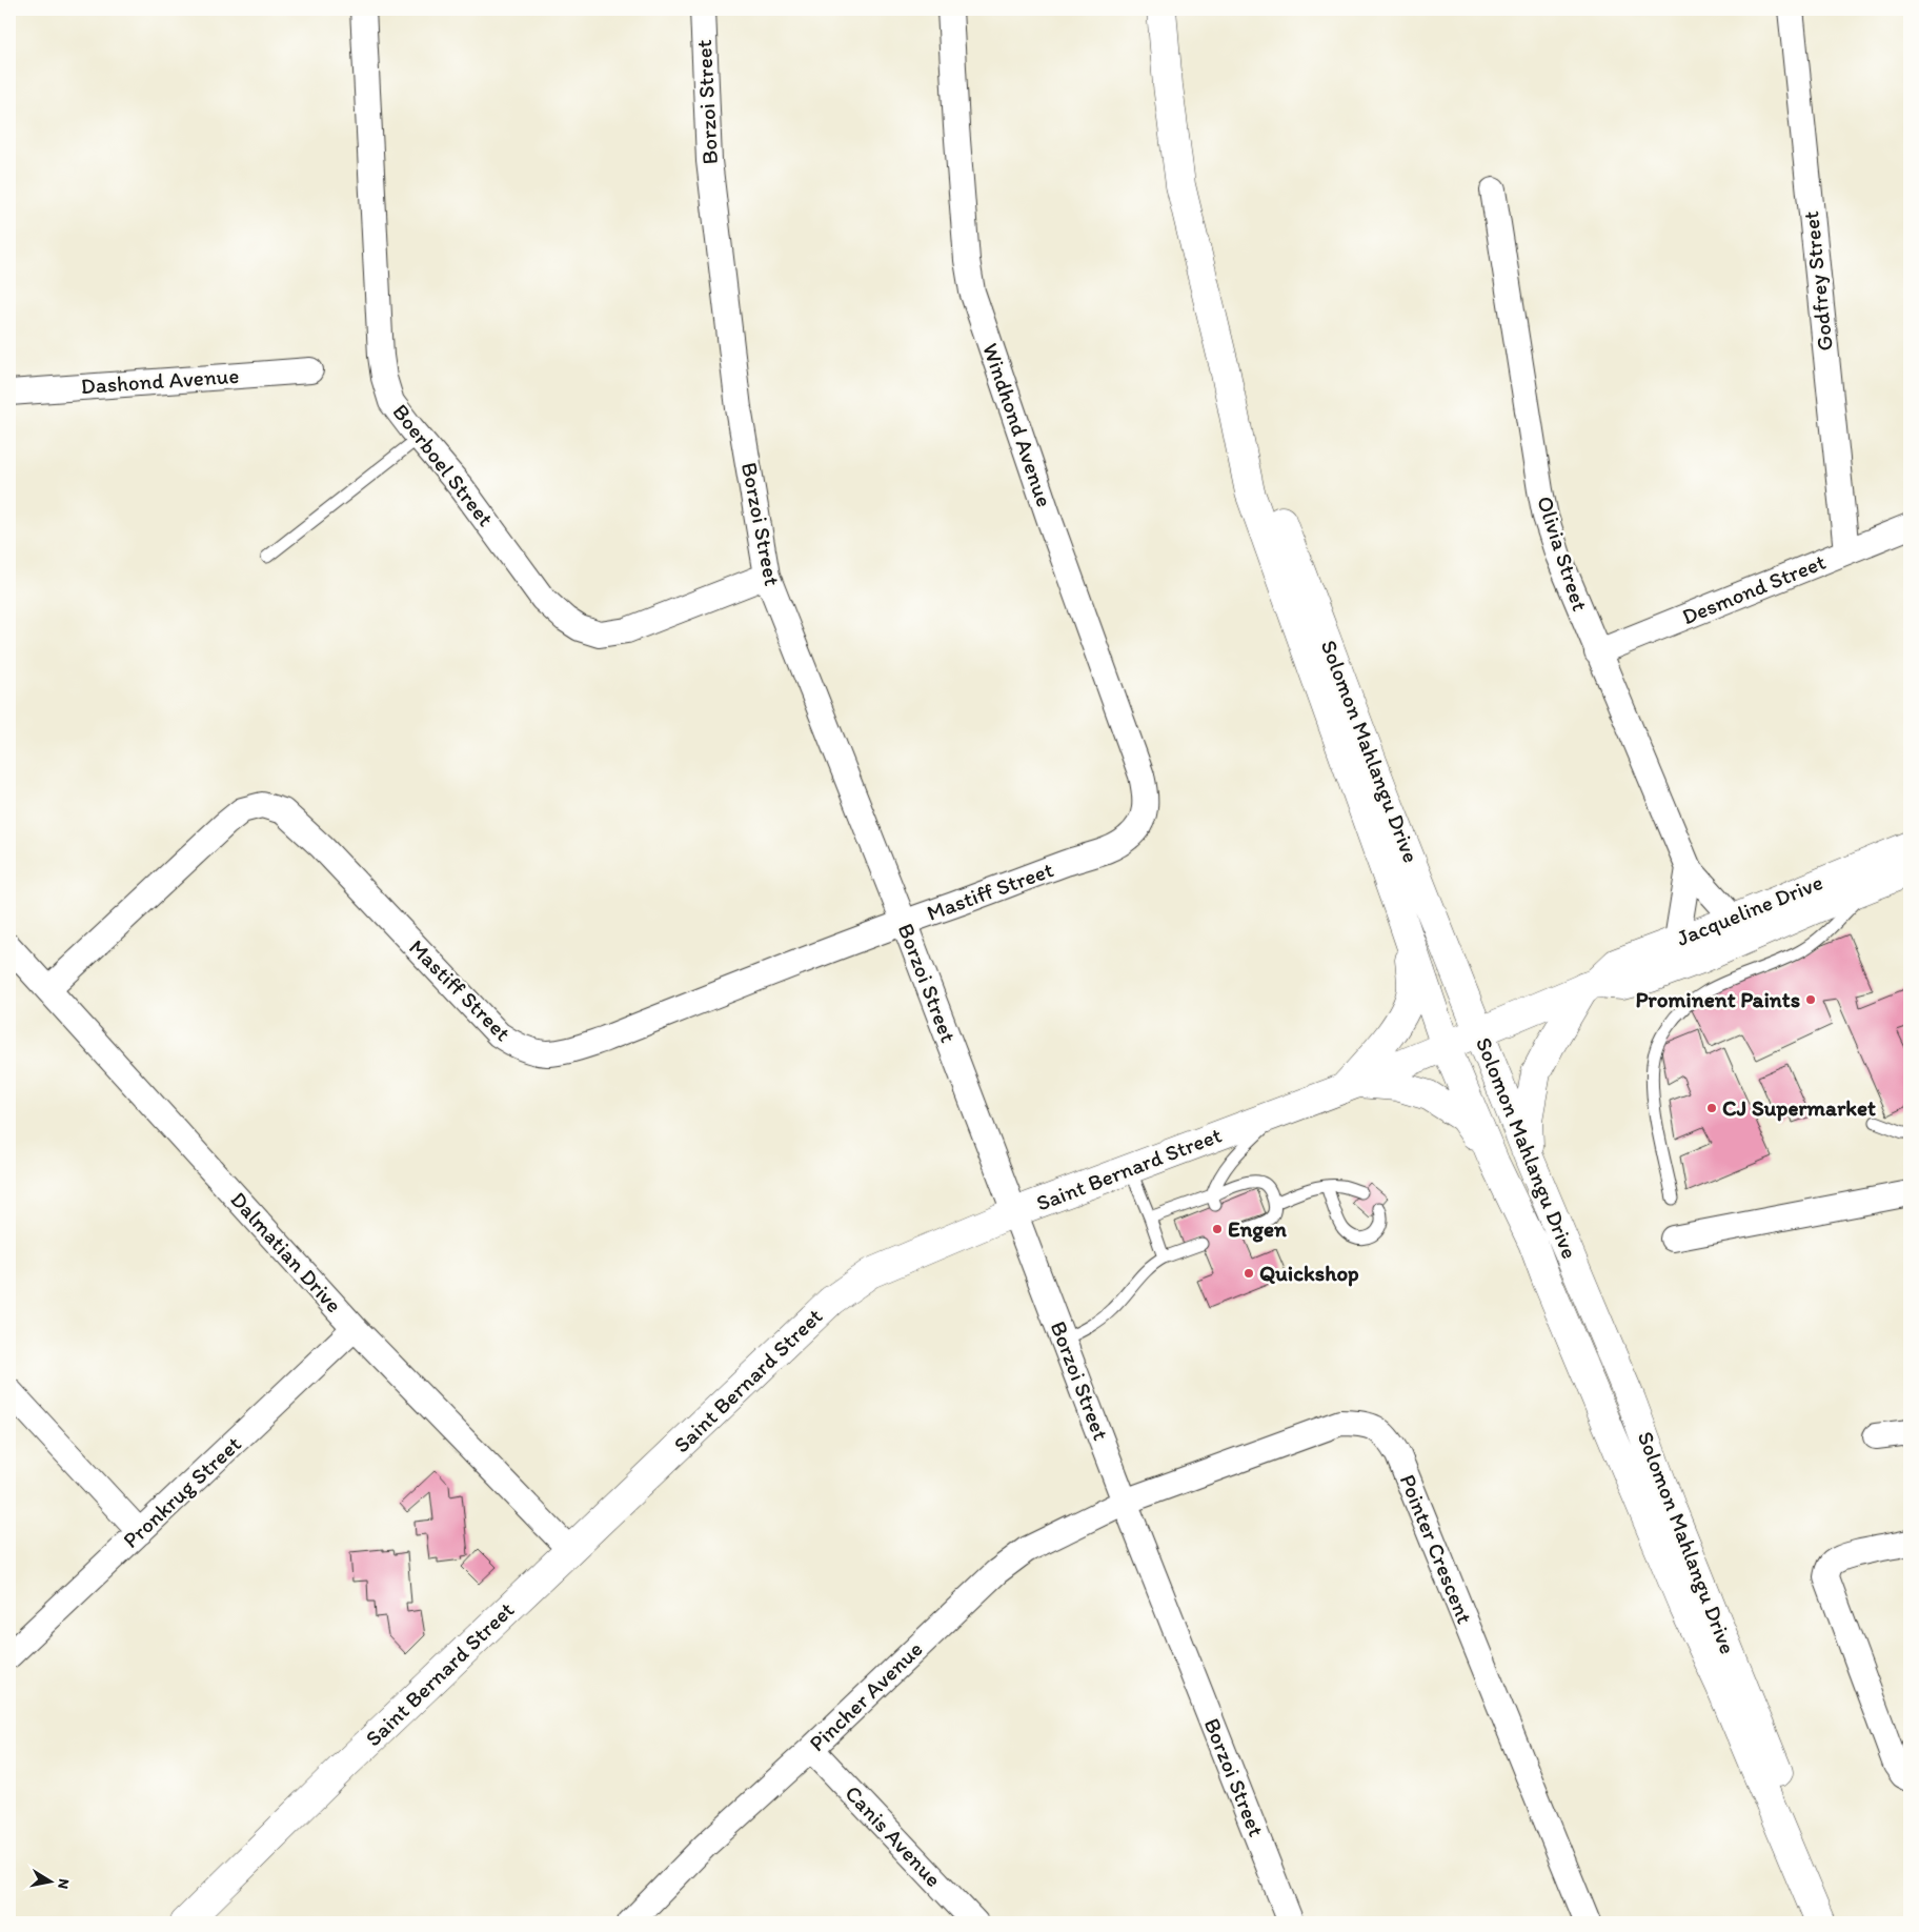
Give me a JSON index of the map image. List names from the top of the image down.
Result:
{
  "streets": {
    "main road": ["Solomon Mahlangu Drive", "Jacqueline Drive", "Saint Bernard Street"],
    "street": [
      "Borzoi Street",
      "Godfrey Street",
      "Dashond Avenue",
      "Windhond Avenue",
      "Boerboel Street",
      "Olivia Street",
      "Desmond Street",
      "Mastiff Street",
      "Dalmatian Drive",
      "Pronkrug Street",
      "Pointer Crescent",
      "Pincher Avenue",
      "Canis Avenue"
    ]
  },
  "crossings": [
    ["Borzoi Street", "Boerboel Street"],
    ["Borzoi Street", "Mastiff Street"],
    ["Borzoi Street", "Saint Bernard Street"],
    ["Borzoi Street", "Pointer Crescent"],
    ["Borzoi Street", "Pincher Avenue"],
    ["Godfrey Street", "Desmond Street"],
    ["Windhond Avenue", "Mastiff Street"],
    ["Olivia Street", "Desmond Street"],
    ["Olivia Street", "Jacqueline Drive"],
    ["Solomon Mahlangu Drive", "Jacqueline Drive"],
    ["Solomon Mahlangu Drive", "Saint Bernard Street"],
    ["Mastiff Street", "Dalmatian Drive"],
    ["Jacqueline Drive", "Saint Bernard Street"],
    ["Saint Bernard Street", "Dalmatian Drive"],
    ["Dalmatian Drive", "Pronkrug Street"],
    ["Pointer Crescent", "Pincher Avenue"],
    ["Pincher Avenue", "Canis Avenue"]
  ],
  "places": [
    "Prominent Paints",
    "CJ Supermarket",
    "Engen",
    "Quickshop"
  ],
  "north": "right"
}
